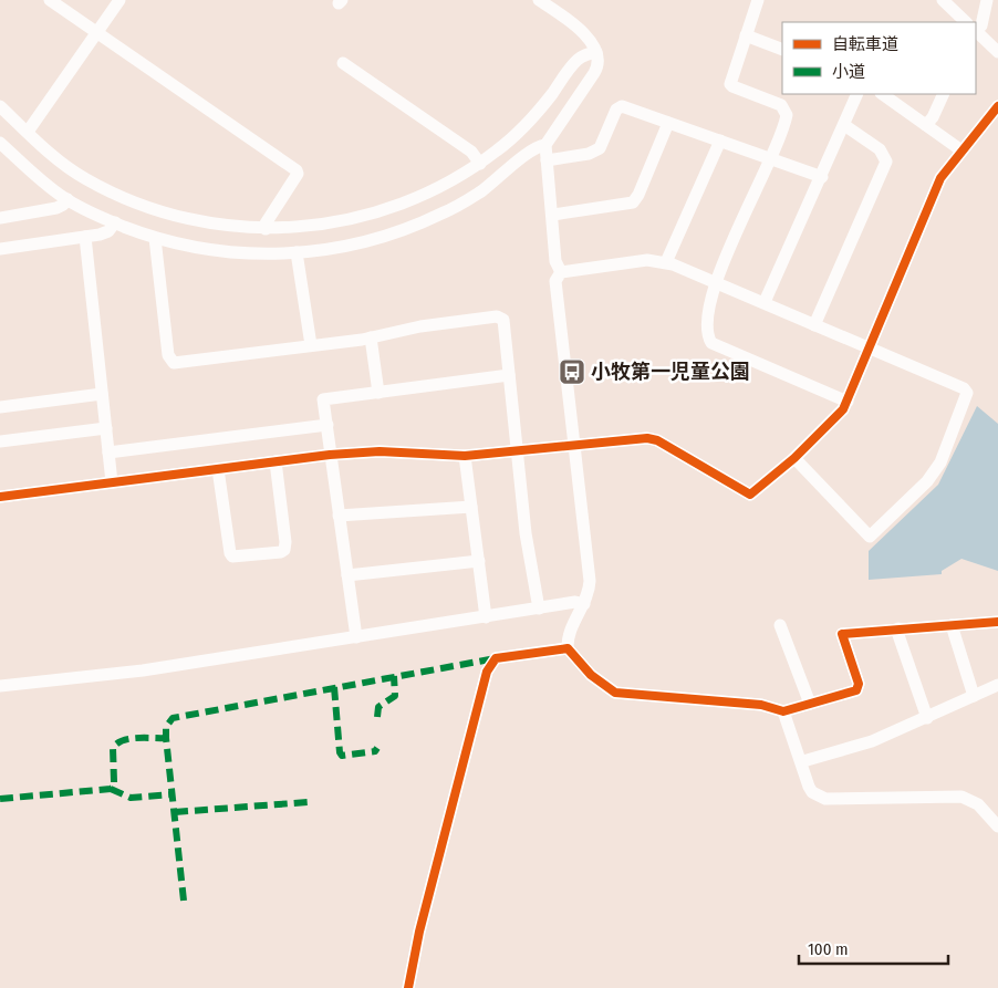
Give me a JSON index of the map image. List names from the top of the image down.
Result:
{
  "places": {
    "bus stop": ["小牧第一児童公園"]
  },
  "legend": ["自転車道", "小道"],
  "scale_bar": "100 m"
}
